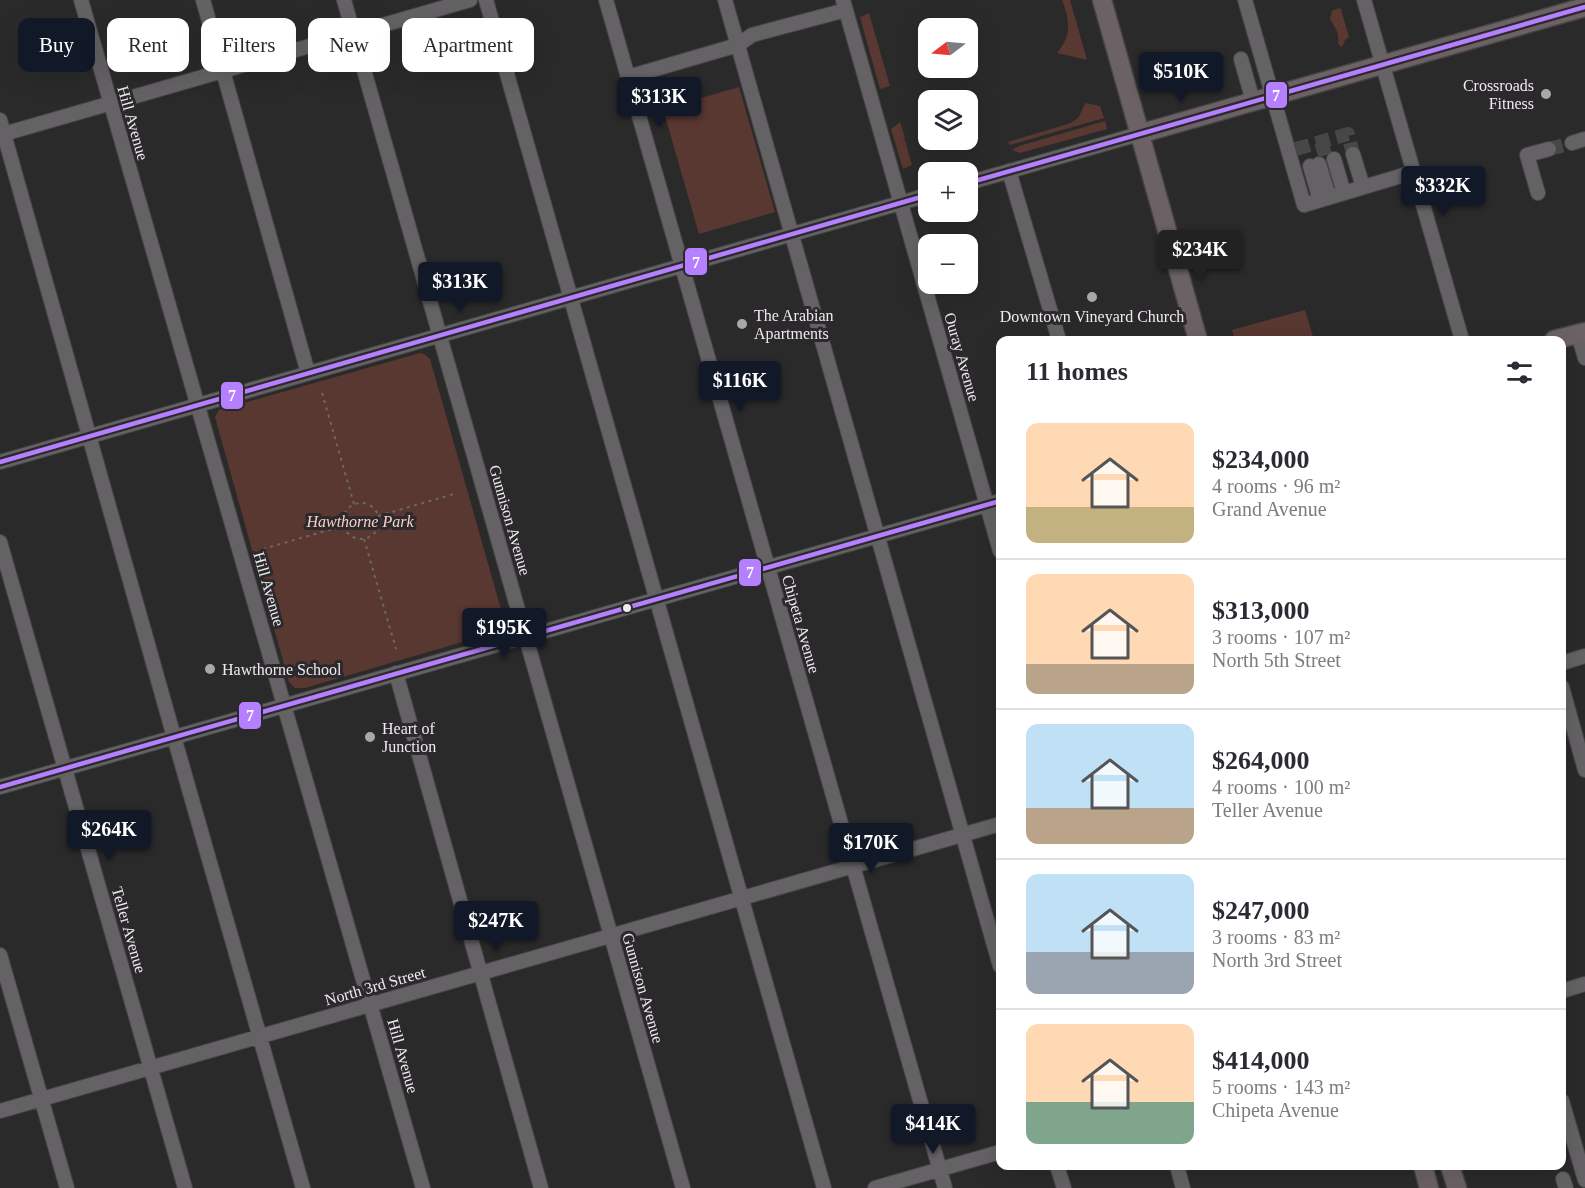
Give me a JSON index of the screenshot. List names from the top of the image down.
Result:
{
  "streets": {
    "street": [
      "Hill Avenue",
      "Ouray Avenue",
      "Gunnison Avenue",
      "Chipeta Avenue",
      "Teller Avenue",
      "North 3rd Street"
    ]
  },
  "crossings": [
    ["Hill Avenue", "North 3rd Street"],
    ["Gunnison Avenue", "North 3rd Street"],
    ["Chipeta Avenue", "North 3rd Street"],
    ["Teller Avenue", "North 3rd Street"]
  ],
  "parks": ["Hawthorne Park"],
  "places": [
    "Crossroads Fitness",
    "Downtown Vineyard Church",
    "The Arabian Apartments",
    "Hawthorne School",
    "Heart of Junction"
  ],
  "lines": ["transit line 7"],
  "north": "left",
  "page": {
    "map_buttons": ["+", "−"],
    "chip": [
      "Buy",
      "Rent",
      "Filters",
      "New",
      "Apartment"
    ],
    "price": [
      "$510K",
      "$313K",
      "$332K",
      "$234K",
      "$313K",
      "$116K",
      "$195K",
      "$264K",
      "$170K",
      "$247K",
      "$414K"
    ],
    "heading": "11 homes",
    "list": [
      {
        "name": "$234,000",
        "note": "4 rooms · 96 m² · Grand Avenue"
      },
      {
        "name": "$313,000",
        "note": "3 rooms · 107 m² · North 5th Street"
      },
      {
        "name": "$264,000",
        "note": "4 rooms · 100 m² · Teller Avenue"
      },
      {
        "name": "$247,000",
        "note": "3 rooms · 83 m² · North 3rd Street"
      },
      {
        "name": "$414,000",
        "note": "5 rooms · 143 m² · Chipeta Avenue"
      }
    ]
  }
}
